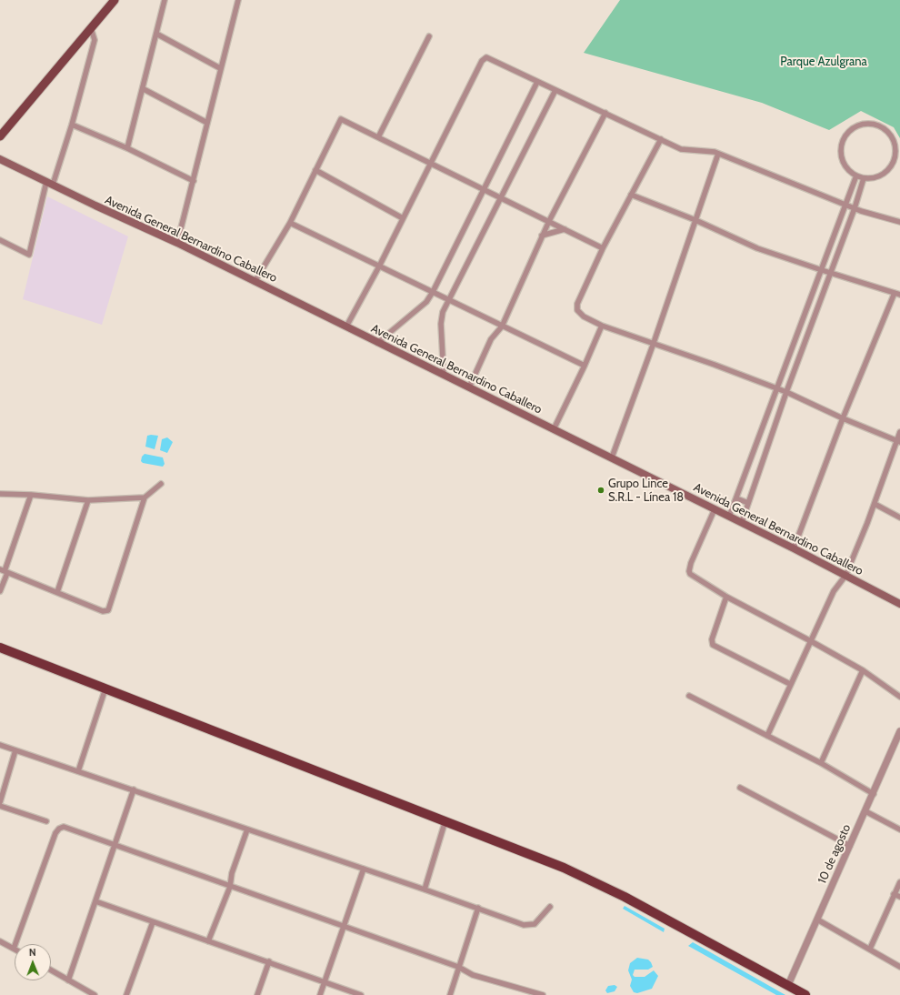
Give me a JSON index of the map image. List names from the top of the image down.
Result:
{
  "streets": {
    "main road": ["Avenida General Bernardino Caballero"],
    "street": ["10 de agosto"]
  },
  "parks": ["Parque Azulgrana"],
  "places": ["Grupo Lince S.R.L - Línea 18"],
  "north": "top"
}
